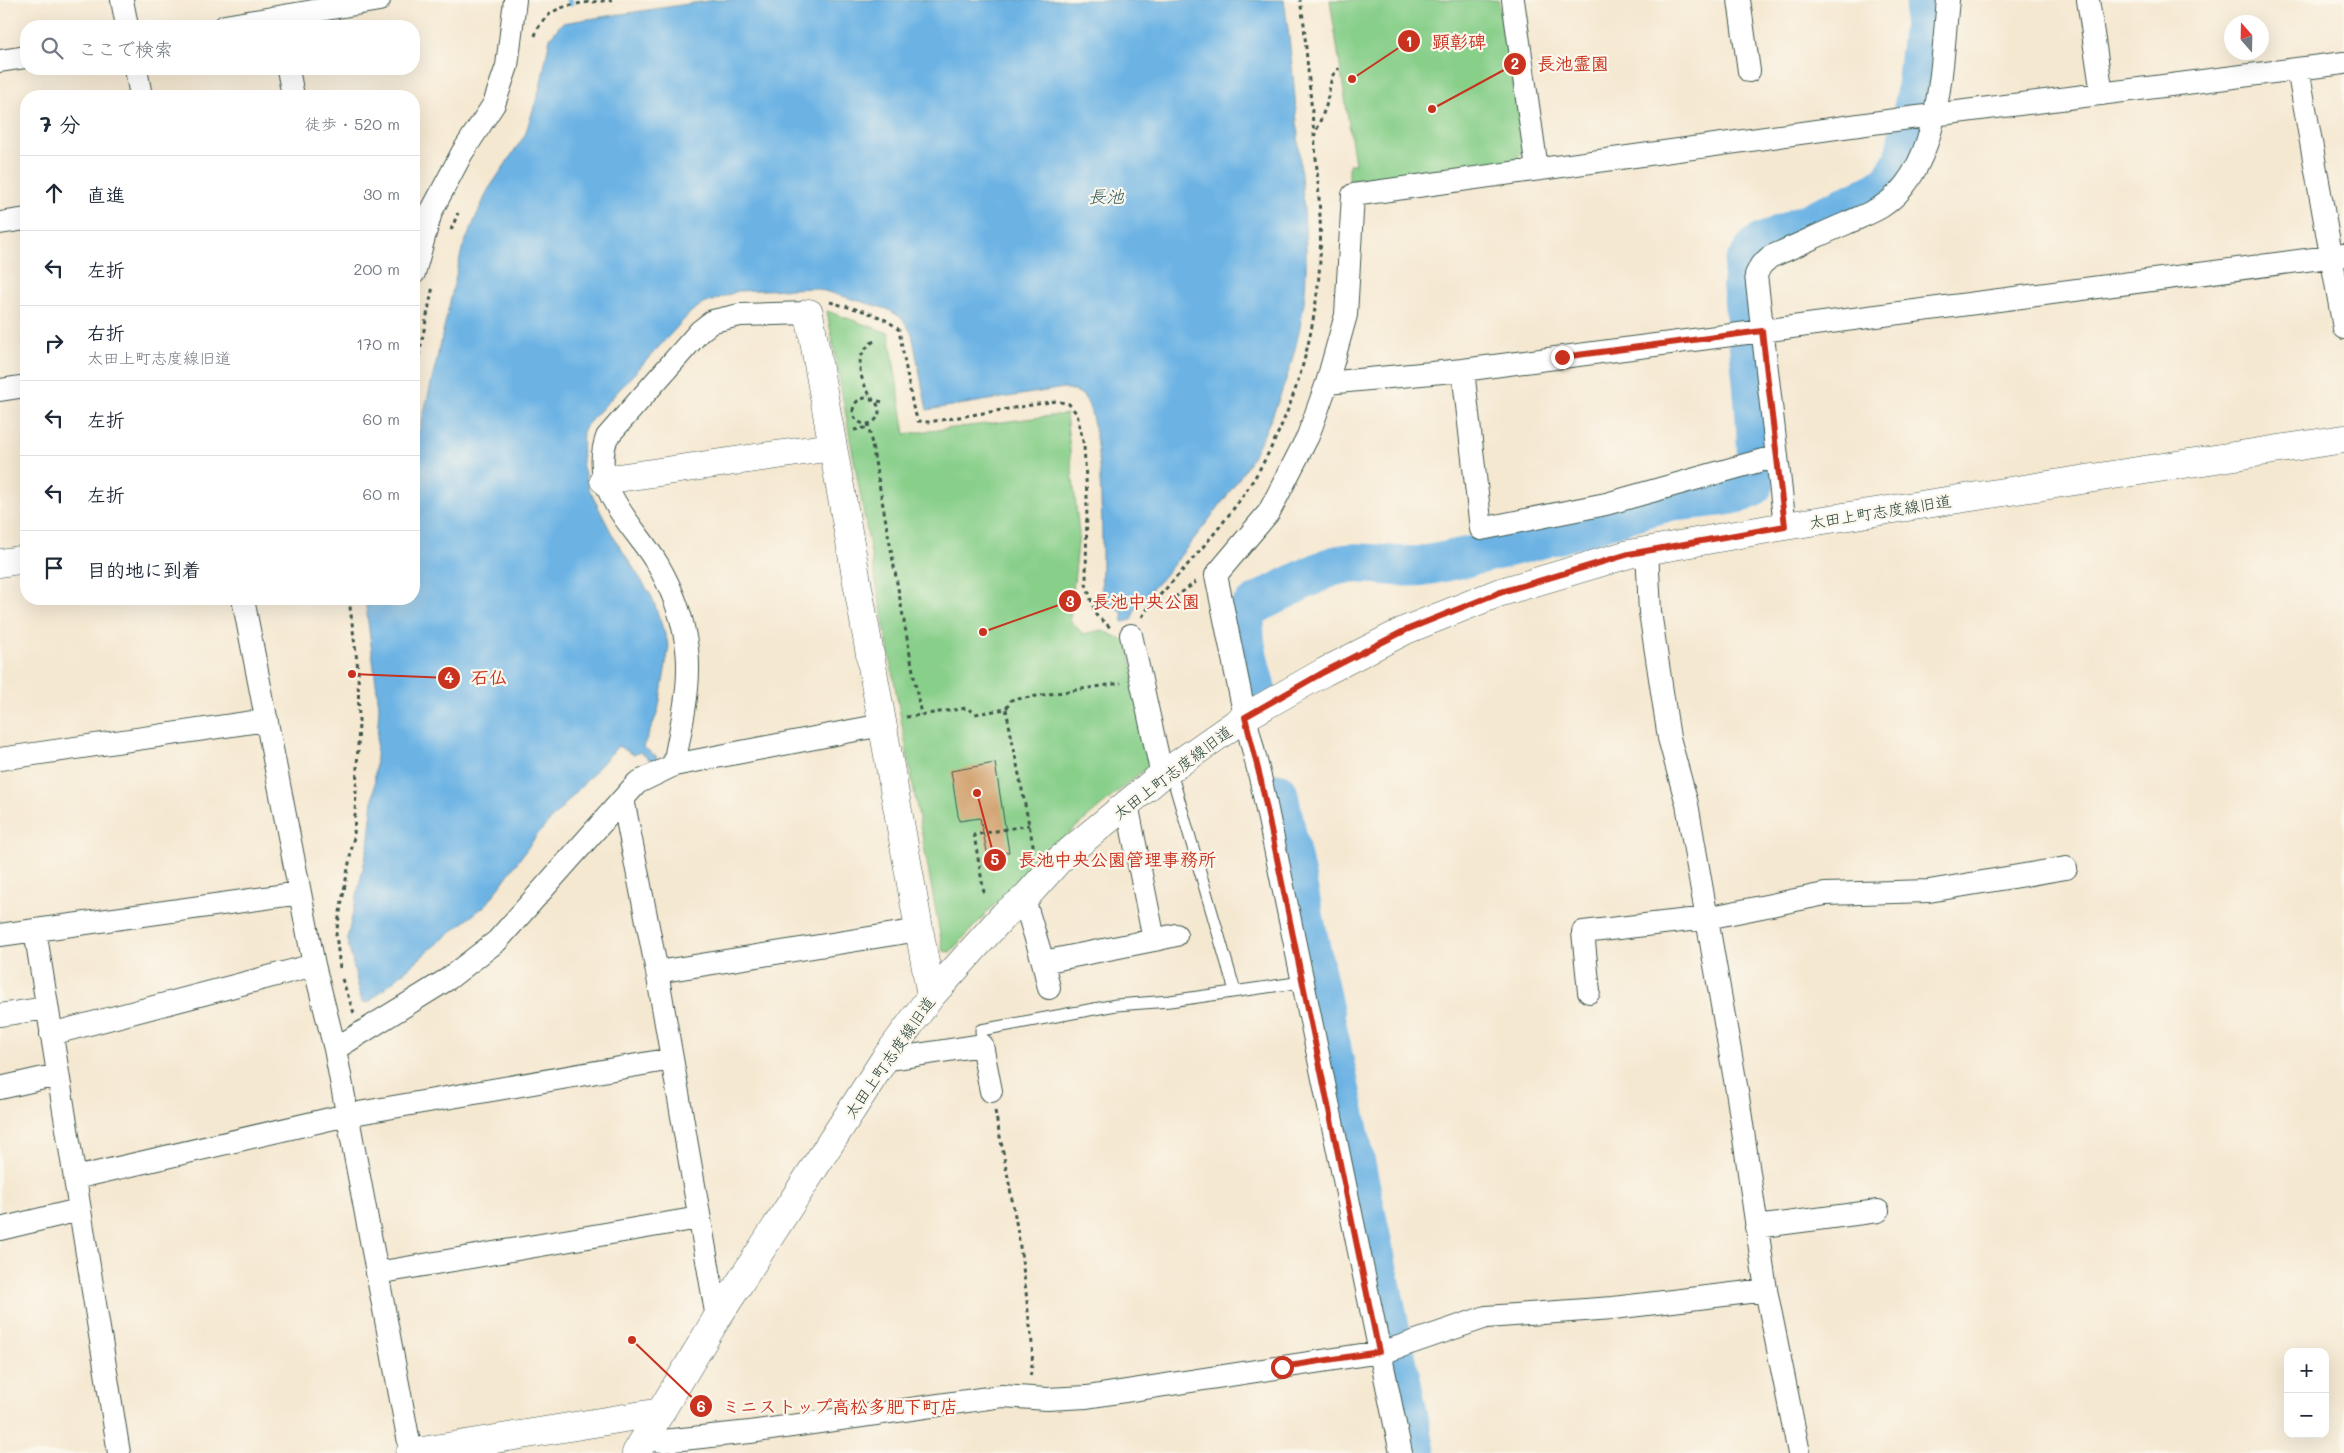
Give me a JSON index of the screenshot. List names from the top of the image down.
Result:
{
  "streets": {
    "street": ["太田上町志度線旧道"]
  },
  "water": ["長池"],
  "places": [
    "顕彰碑",
    "長池霊園",
    "長池中央公園",
    "石仏",
    "長池中央公園管理事務所",
    "ミニストップ高松多肥下町店"
  ],
  "north": "top",
  "page": {
    "search": "ここで検索",
    "heading": ["7 分", "徒歩 · 520 m"],
    "list": [
      ["直進", "30 m"],
      ["左折", "200 m"],
      ["右折", "太田上町志度線旧道", "170 m"],
      ["左折", "60 m"],
      ["左折", "60 m"],
      "目的地に到着"
    ],
    "map_buttons": ["+", "−"]
  }
}
